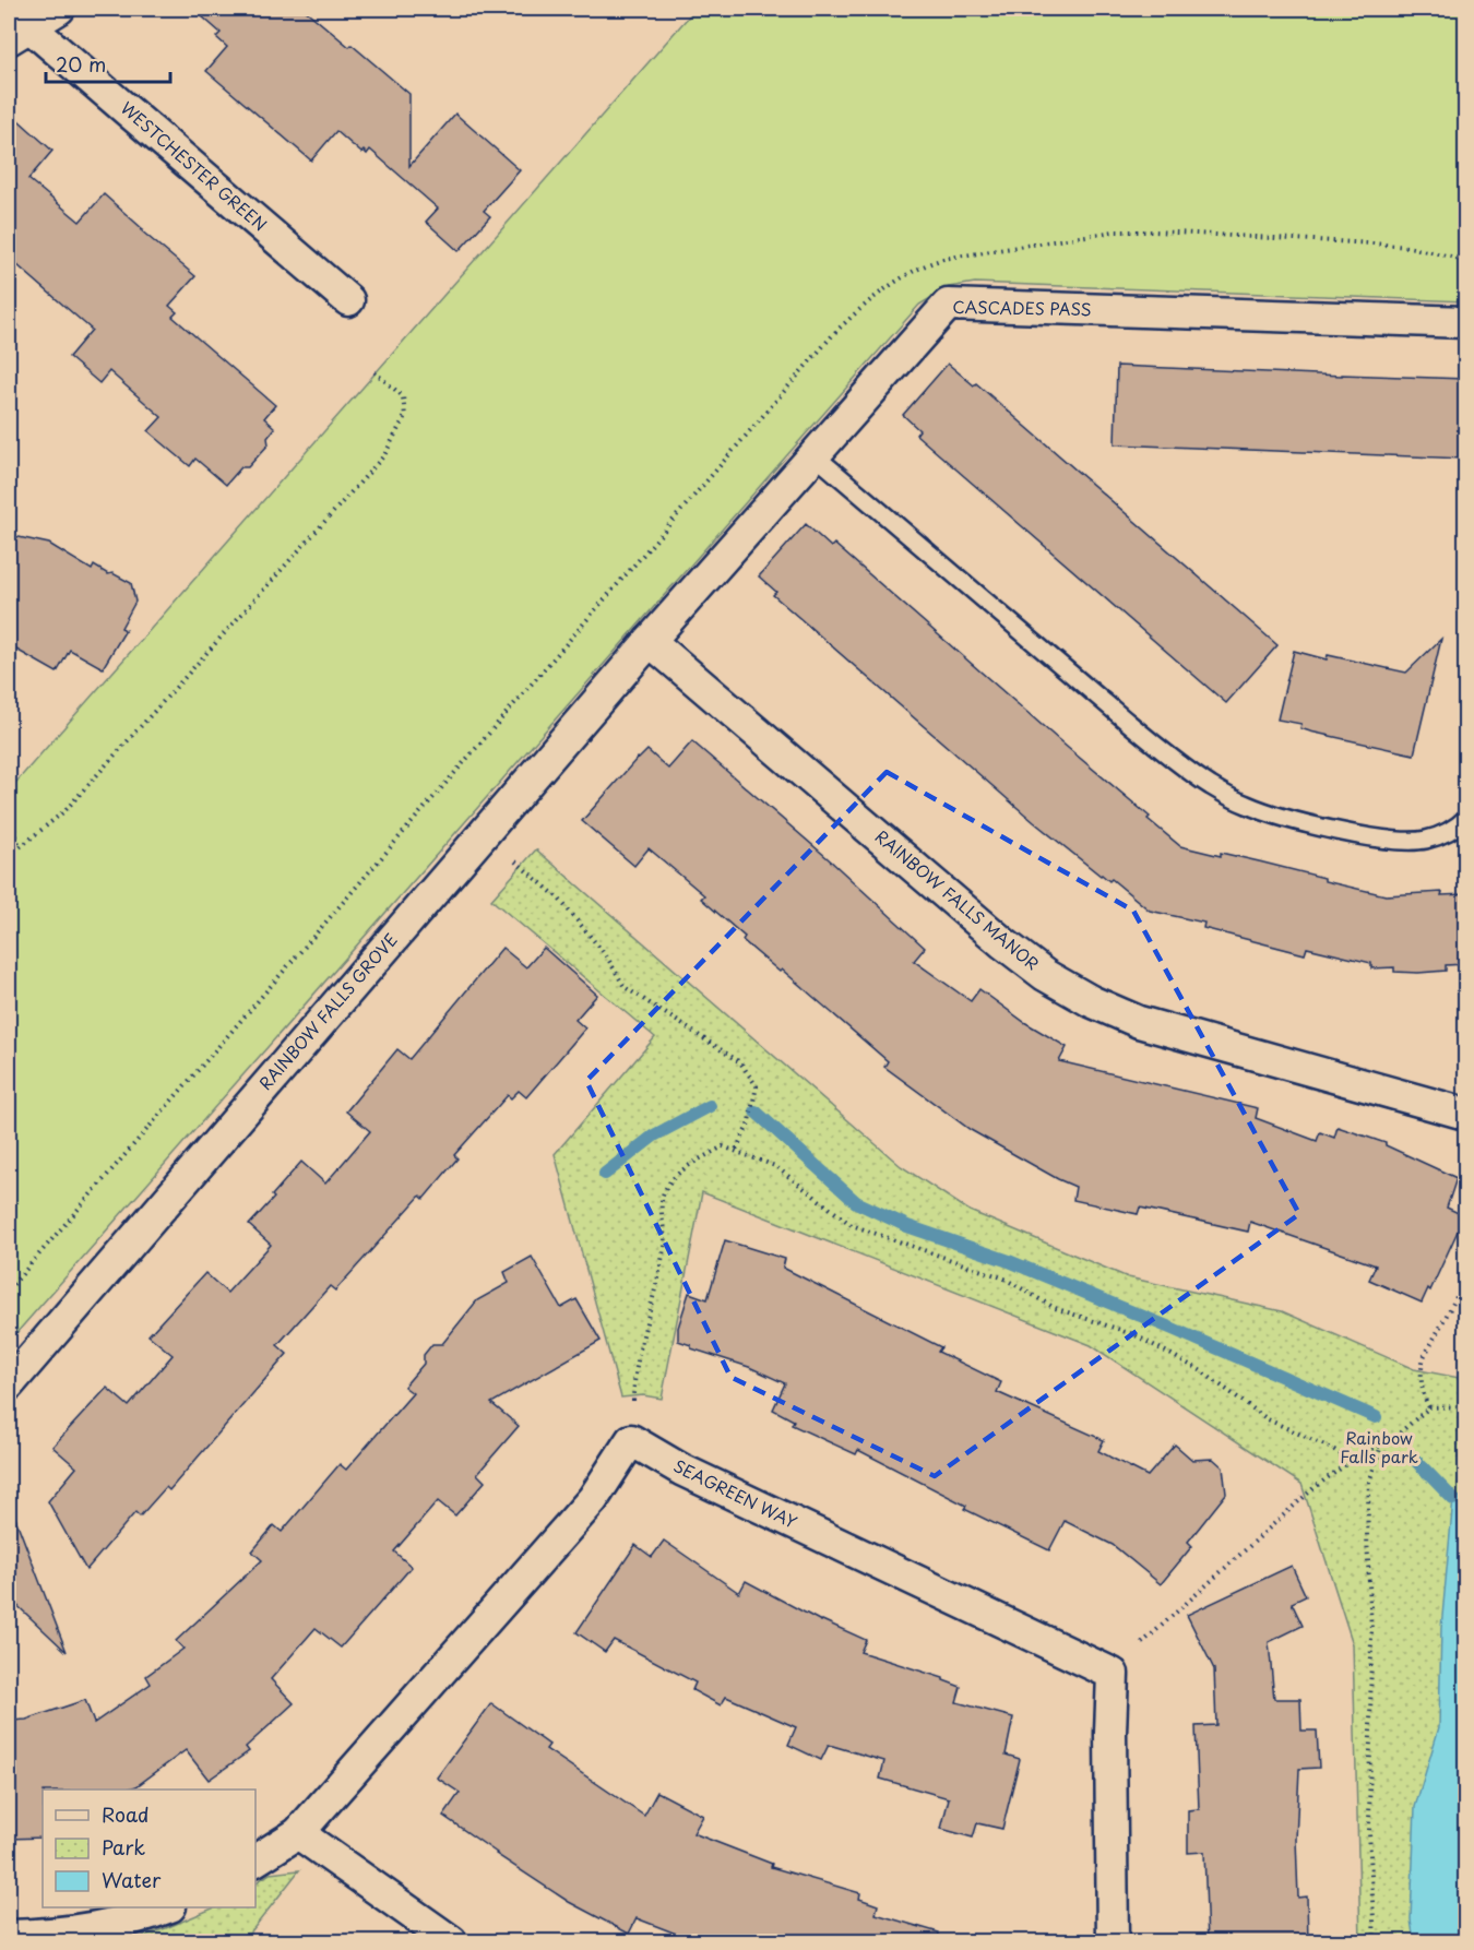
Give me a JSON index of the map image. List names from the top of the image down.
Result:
{
  "streets": {
    "street": [
      "WESTCHESTER GREEN",
      "CASCADES PASS",
      "RAINBOW FALLS MANOR",
      "RAINBOW FALLS GROVE",
      "SEAGREEN WAY"
    ]
  },
  "crossings": [
    ["CASCADES PASS", "RAINBOW FALLS MANOR"],
    ["CASCADES PASS", "RAINBOW FALLS GROVE"],
    ["RAINBOW FALLS MANOR", "RAINBOW FALLS GROVE"]
  ],
  "parks": ["Rainbow Falls park"],
  "legend": ["Road", "Park", "Water"],
  "scale_bar": "20 m"
}
